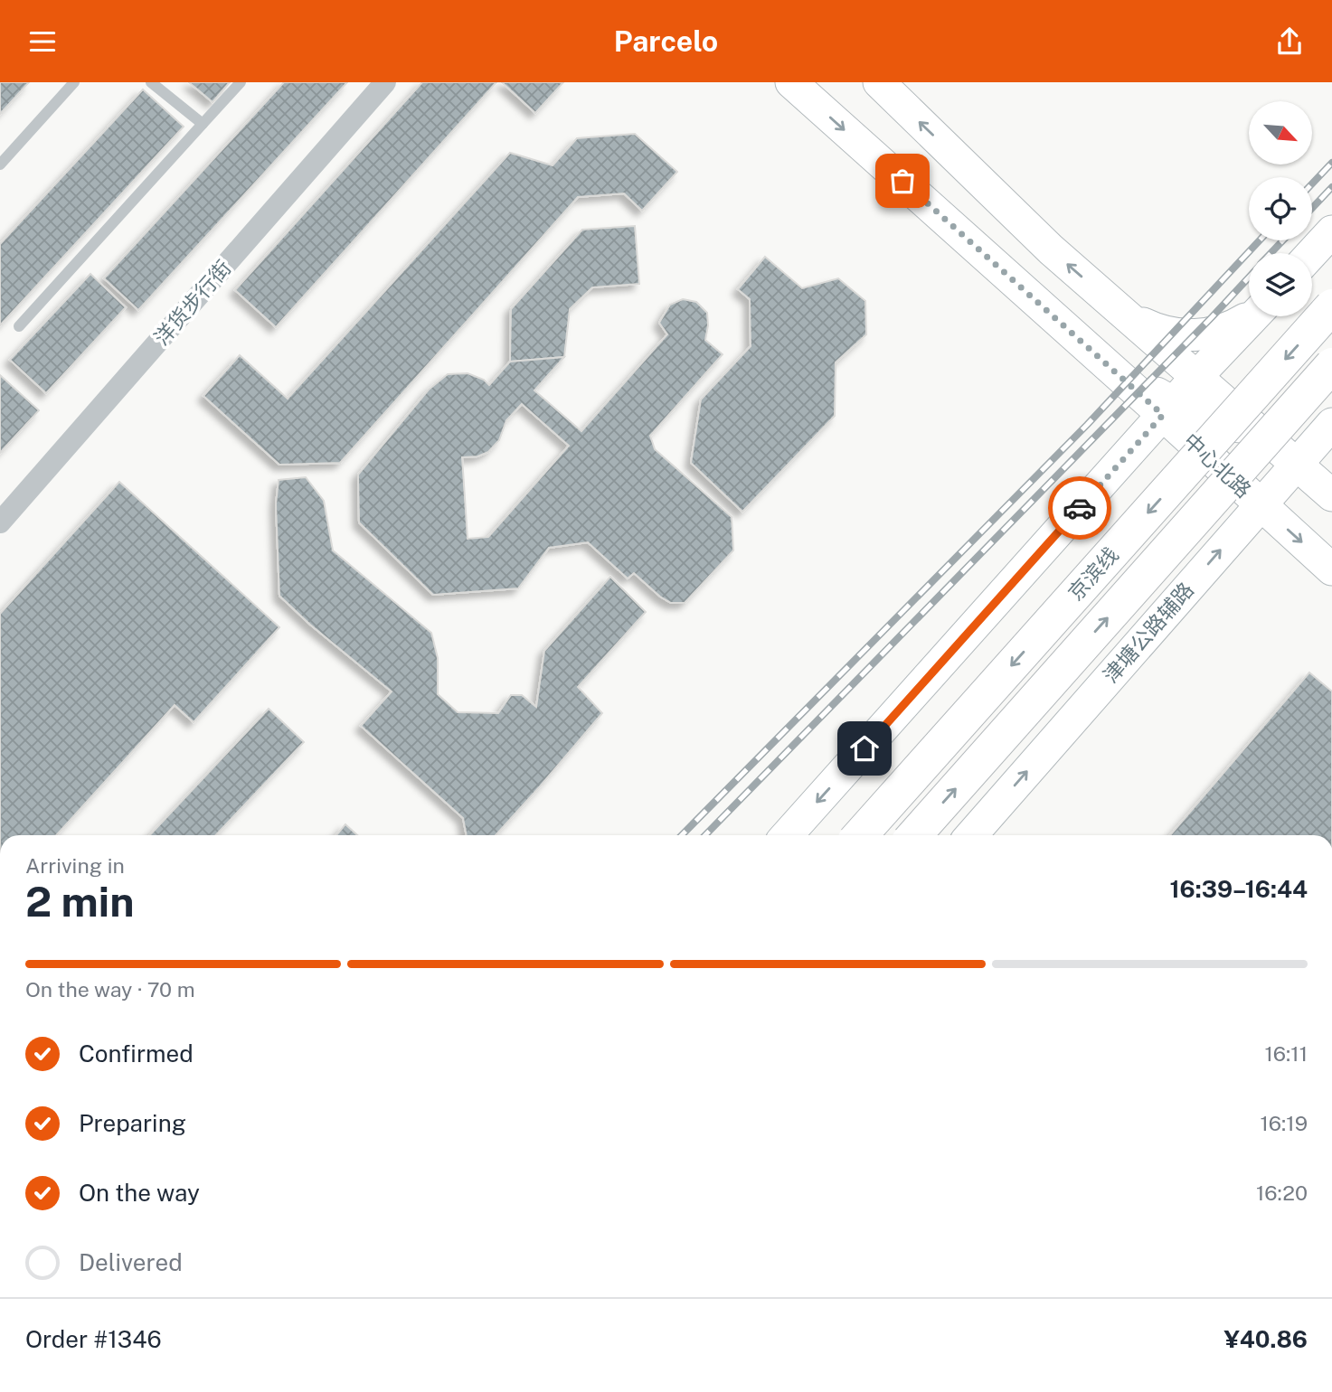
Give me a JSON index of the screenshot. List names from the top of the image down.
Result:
{
  "streets": {
    "highway": ["京滨线"],
    "main road": ["中心北路", "津塘公路辅路"],
    "street": ["洋货步行街"]
  },
  "crossings": [
    ["中心北路", "津塘公路辅路"]
  ],
  "north": "bottom right",
  "page": {
    "header": "Parcelo",
    "heading": ["2 min", "Arriving in", "16:39–16:44"],
    "panel": ["Order #1346", "¥40.86"],
    "bar": "On the way · 70 m",
    "list": [
      ["Confirmed", "16:11"],
      ["Preparing", "16:19"],
      ["On the way", "16:20"],
      "Delivered"
    ]
  }
}
